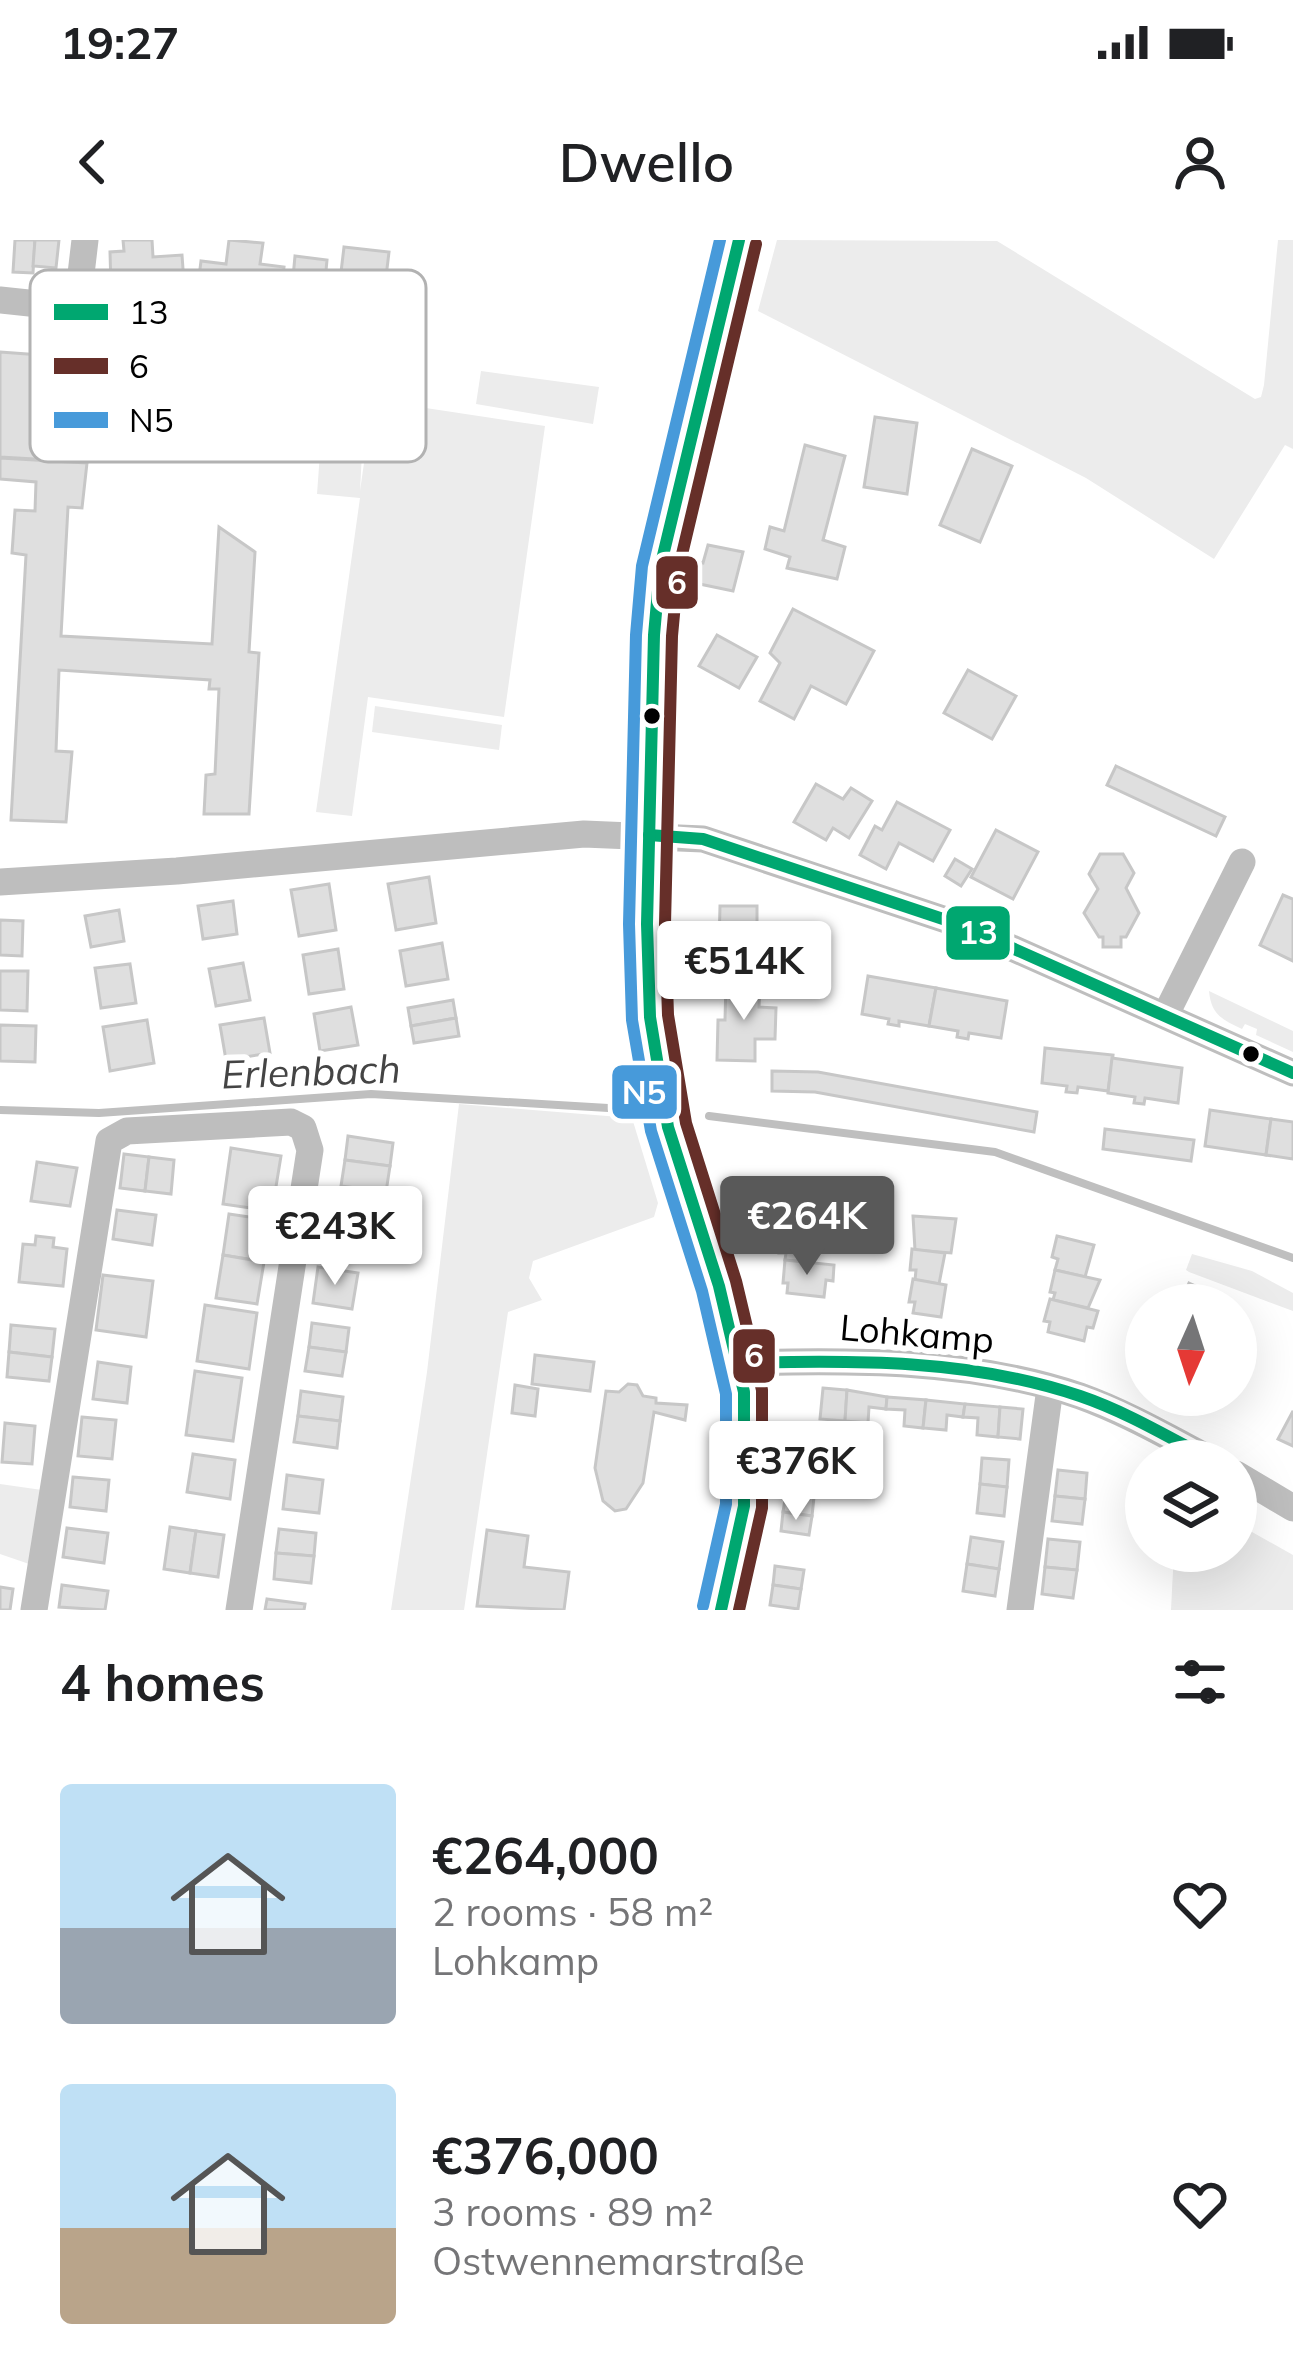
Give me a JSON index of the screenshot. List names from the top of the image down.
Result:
{
  "streets": {
    "street": ["Lohkamp"]
  },
  "water": ["Erlenbach"],
  "lines": ["transit line 13", "transit line N5", "transit line 6"],
  "legend": ["13", "6", "N5"],
  "north": "bottom",
  "page": {
    "status": "19:27",
    "header": "Dwello",
    "price": [
      "€514K",
      "€264K",
      "€243K",
      "€376K"
    ],
    "heading": "4 homes",
    "list": [
      {
        "name": "€264,000",
        "note": "2 rooms · 58 m² · Lohkamp"
      },
      {
        "name": "€376,000",
        "note": "3 rooms · 89 m² · Ostwennemarstraße"
      }
    ]
  }
}
